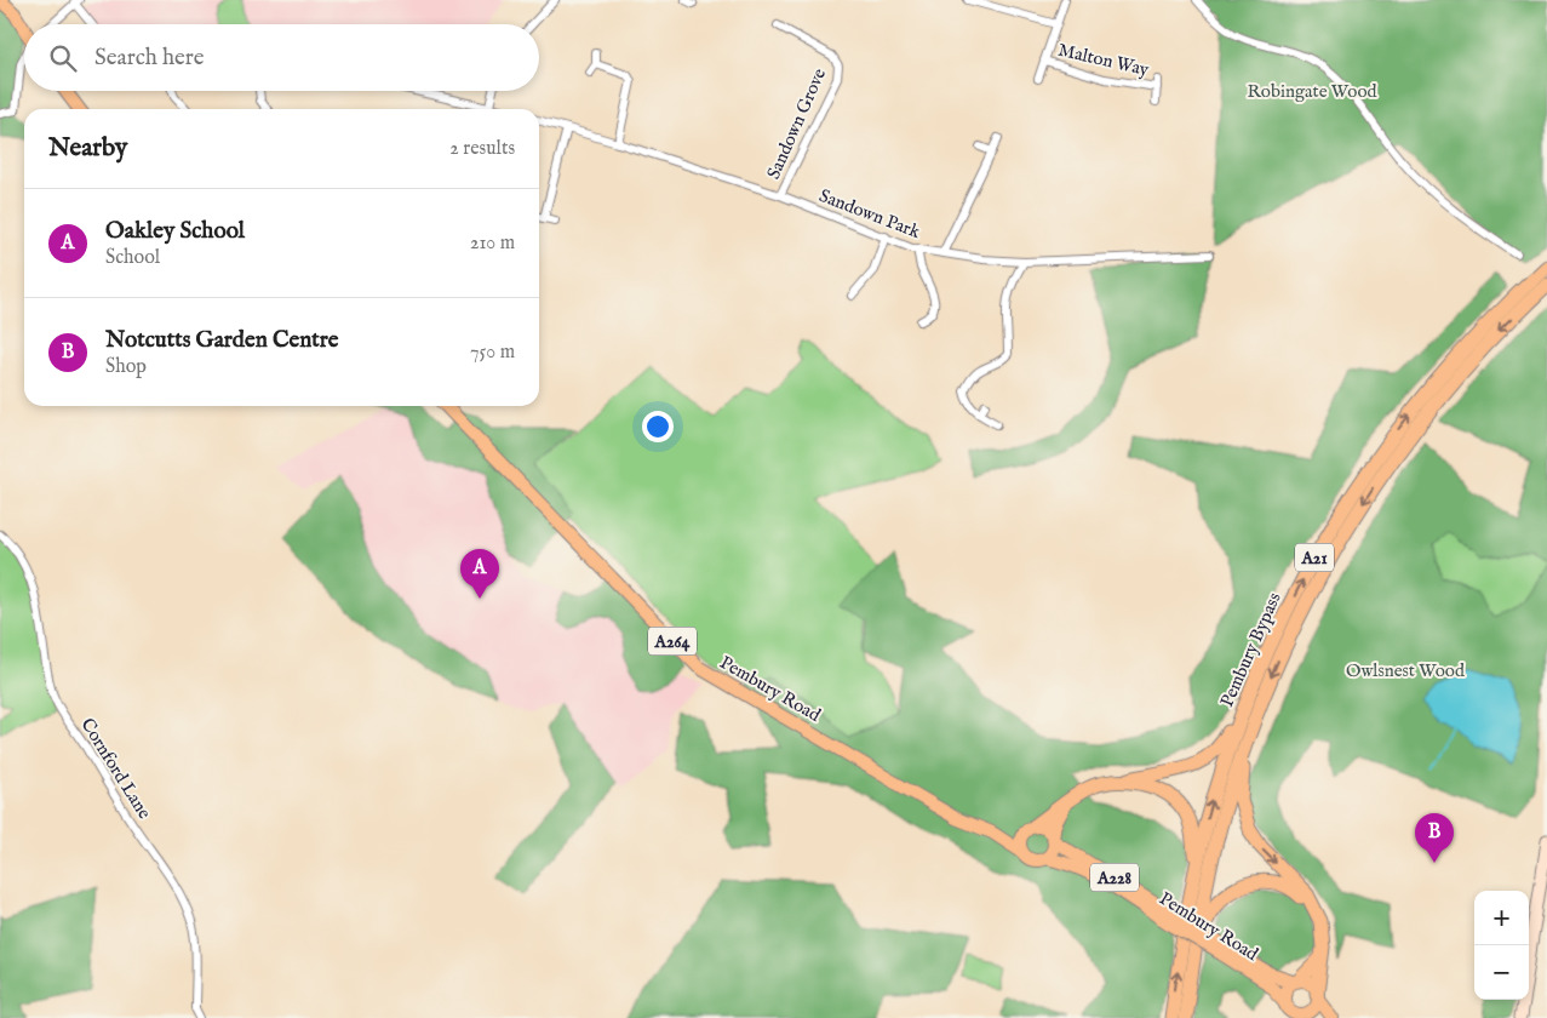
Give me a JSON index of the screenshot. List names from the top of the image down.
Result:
{
  "streets": {
    "highway": ["A21", "Pembury Bypass"],
    "main road": ["A264", "Pembury Road", "A228"],
    "street": [
      "Malton Way",
      "Sandown Grove",
      "Sandown Park",
      "Cornford Lane"
    ]
  },
  "crossings": [
    ["Sandown Grove", "Sandown Park"],
    ["A21", "Pembury Bypass"],
    ["A21", "Pembury Road"]
  ],
  "parks": ["Robingate Wood", "Owlsnest Wood"],
  "page": {
    "search": "Search here",
    "heading": ["Nearby", "2 results"],
    "list": [
      {
        "mark": "A",
        "name": "Oakley School",
        "note": "School",
        "value": "210 m"
      },
      {
        "mark": "B",
        "name": "Notcutts Garden Centre",
        "note": "Shop",
        "value": "750 m"
      }
    ],
    "pins": ["A", "B"],
    "map_buttons": ["+", "−"]
  }
}
